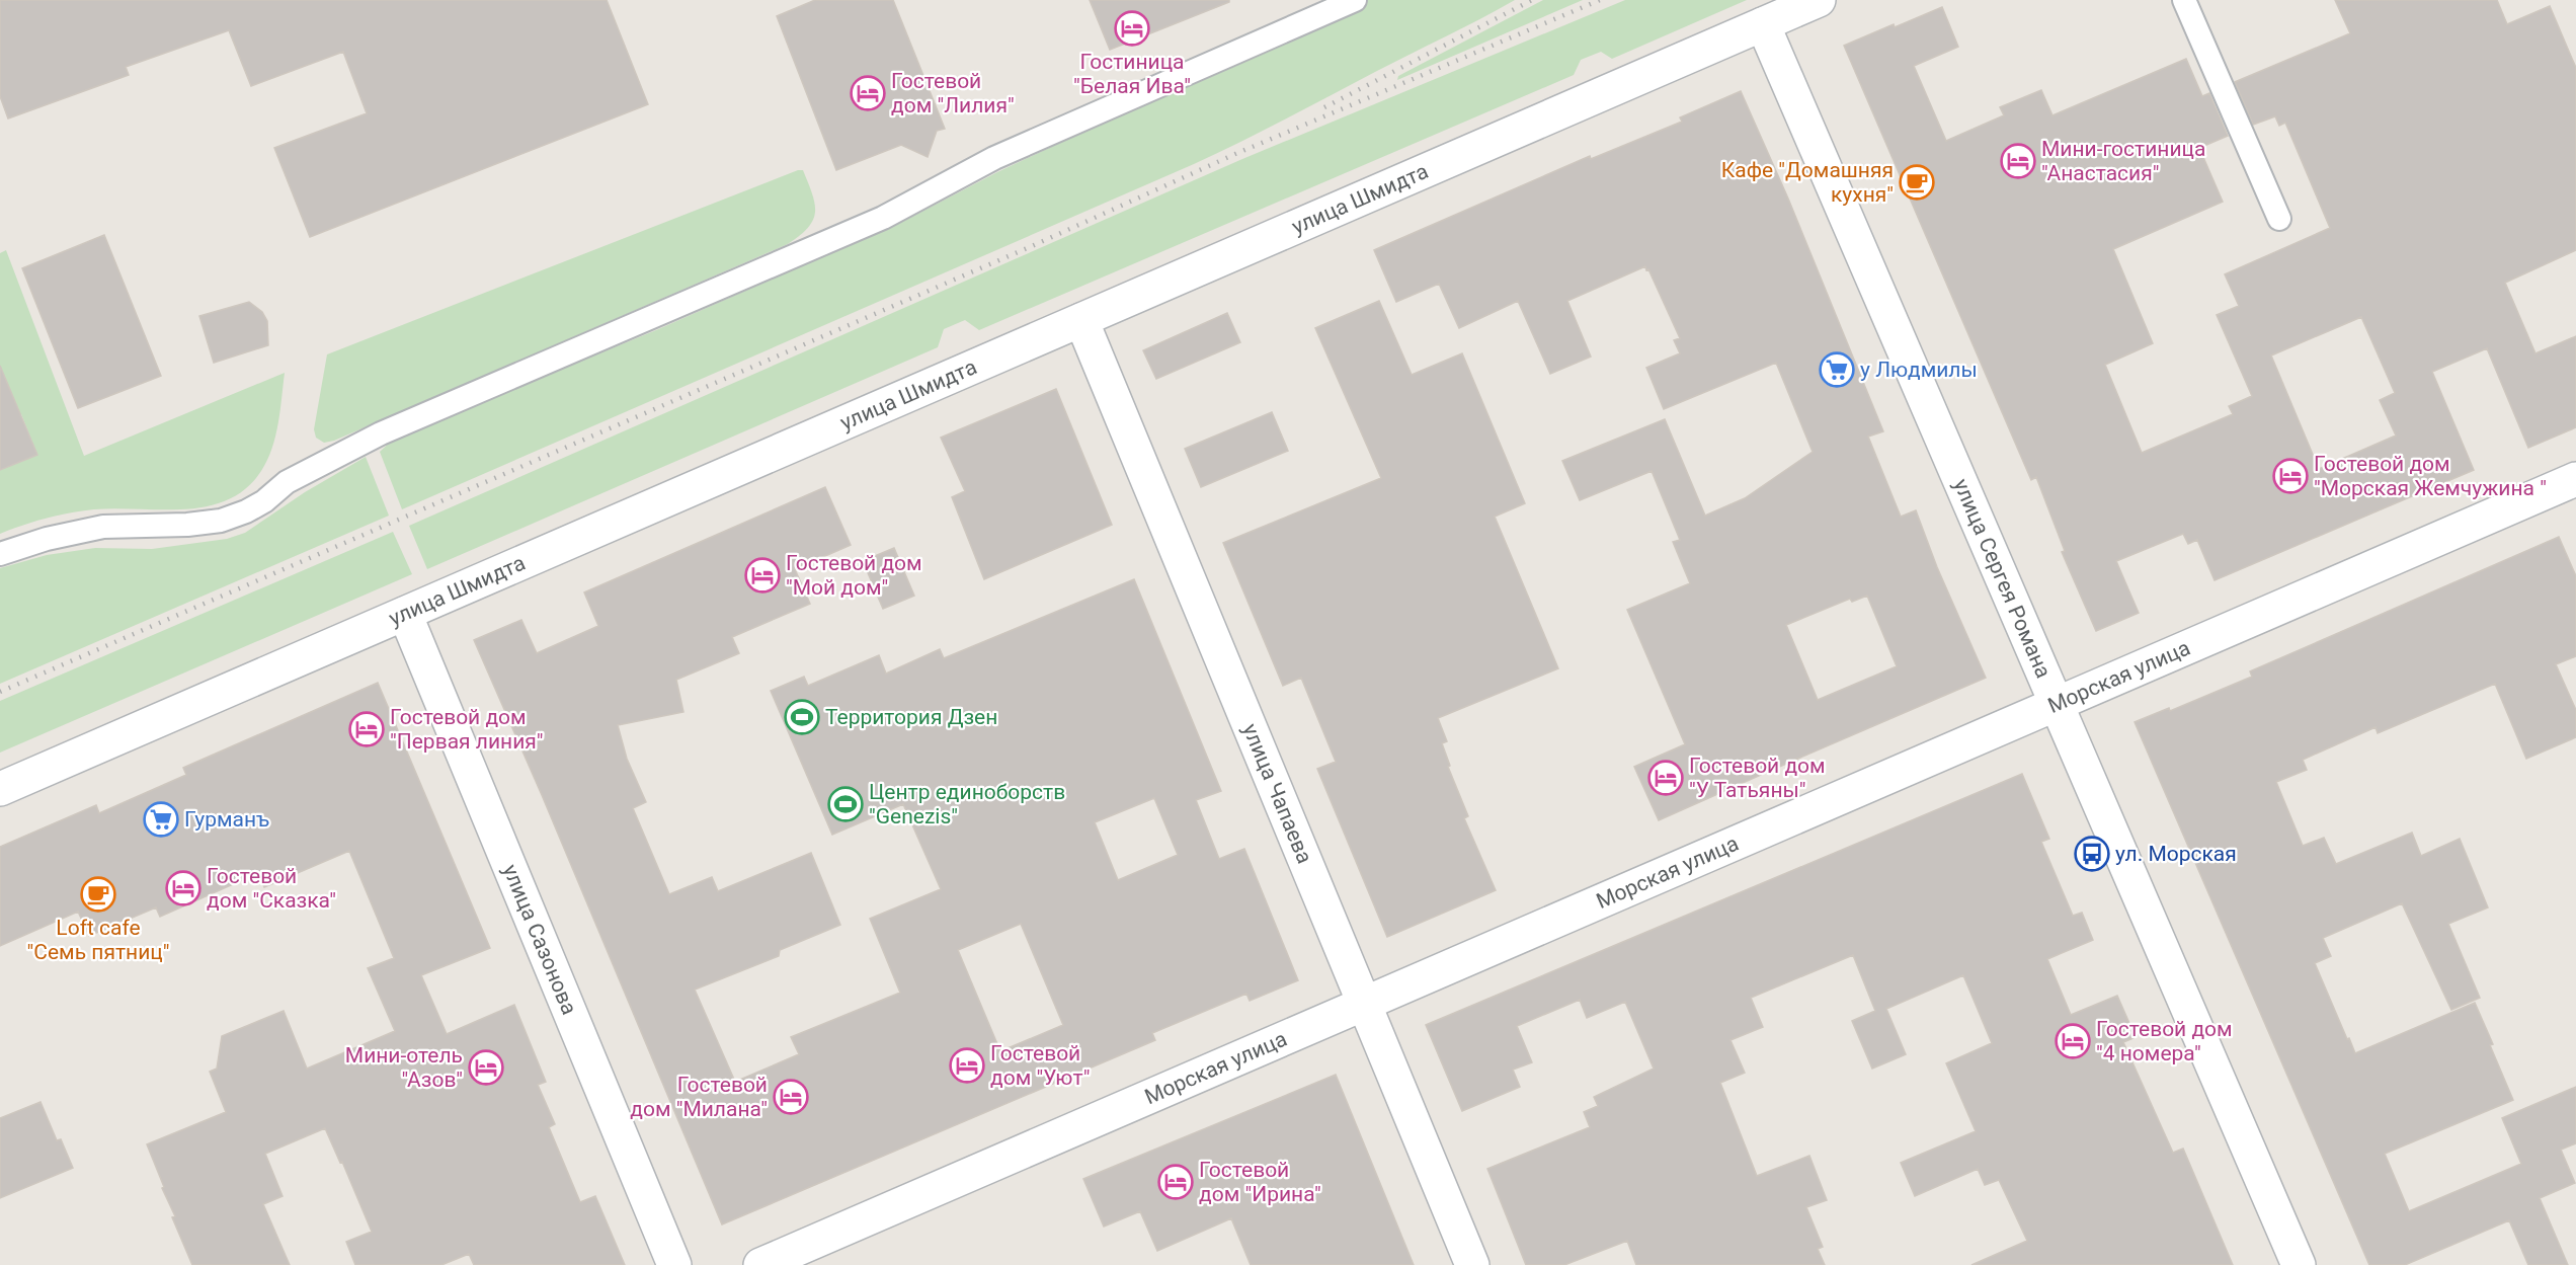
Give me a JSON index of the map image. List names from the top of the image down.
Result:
{
  "streets": {
    "street": [
      "улица Шмидта",
      "улица Сергея Романа",
      "Морская улица",
      "улица Чапаева",
      "улица Сазонова"
    ]
  },
  "crossings": [
    ["улица Шмидта", "улица Сергея Романа"],
    ["улица Шмидта", "улица Чапаева"],
    ["улица Шмидта", "улица Сазонова"],
    ["улица Сергея Романа", "Морская улица"],
    ["Морская улица", "улица Чапаева"]
  ],
  "places": {
    "hotel": [
      "Гостиница \"Белая Ива\"",
      "Гостевой дом \"Лилия\"",
      "Мини-гостиница \"Анастасия\"",
      "Гостевой дом \"Морская Жемчужина \"",
      "Гостевой дом \"Мой дом\"",
      "Гостевой дом \"Первая линия\"",
      "Гостевой дом \"У Татьяны\"",
      "Гостевой дом \"Сказка\"",
      "Гостевой дом \"4 номера\"",
      "Гостевой дом \"Уют\"",
      "Мини-отель \"Азов\"",
      "Гостевой дом \"Милана\"",
      "Гостевой дом \"Ирина\""
    ],
    "cafe": ["Кафе \"Домашняя кухня\"", "Loft cafe \"Семь пятниц\""],
    "supermarket": ["у Людмилы", "Гурманъ"],
    "sports": ["Территория Дзен", "Центр единоборств \"Genezis\""],
    "bus stop": ["ул. Морская"]
  }
}
